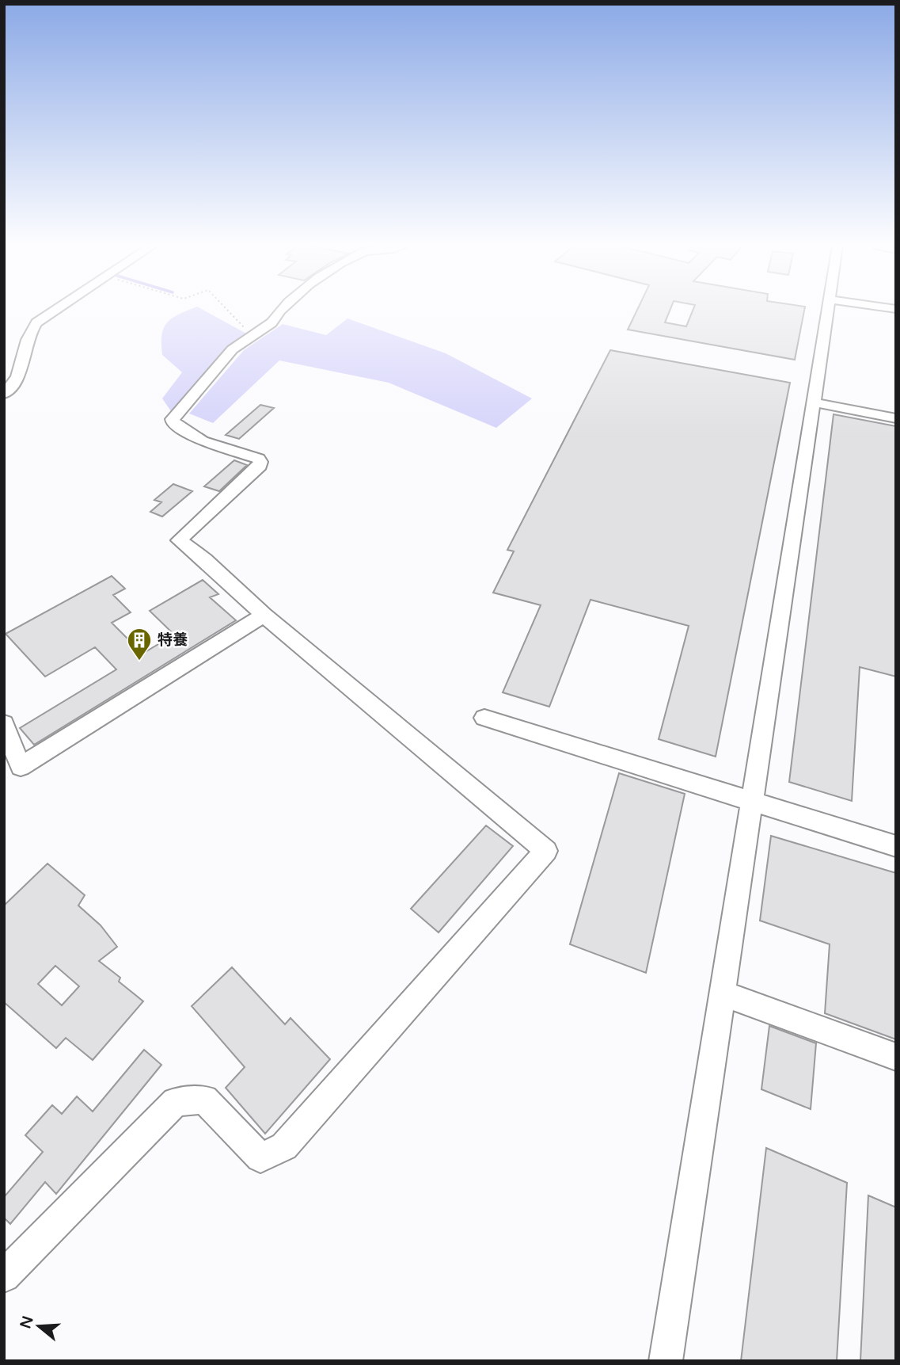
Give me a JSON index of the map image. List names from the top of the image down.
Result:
{
  "places": {
    "building": ["特養"]
  },
  "north": "left"
}
